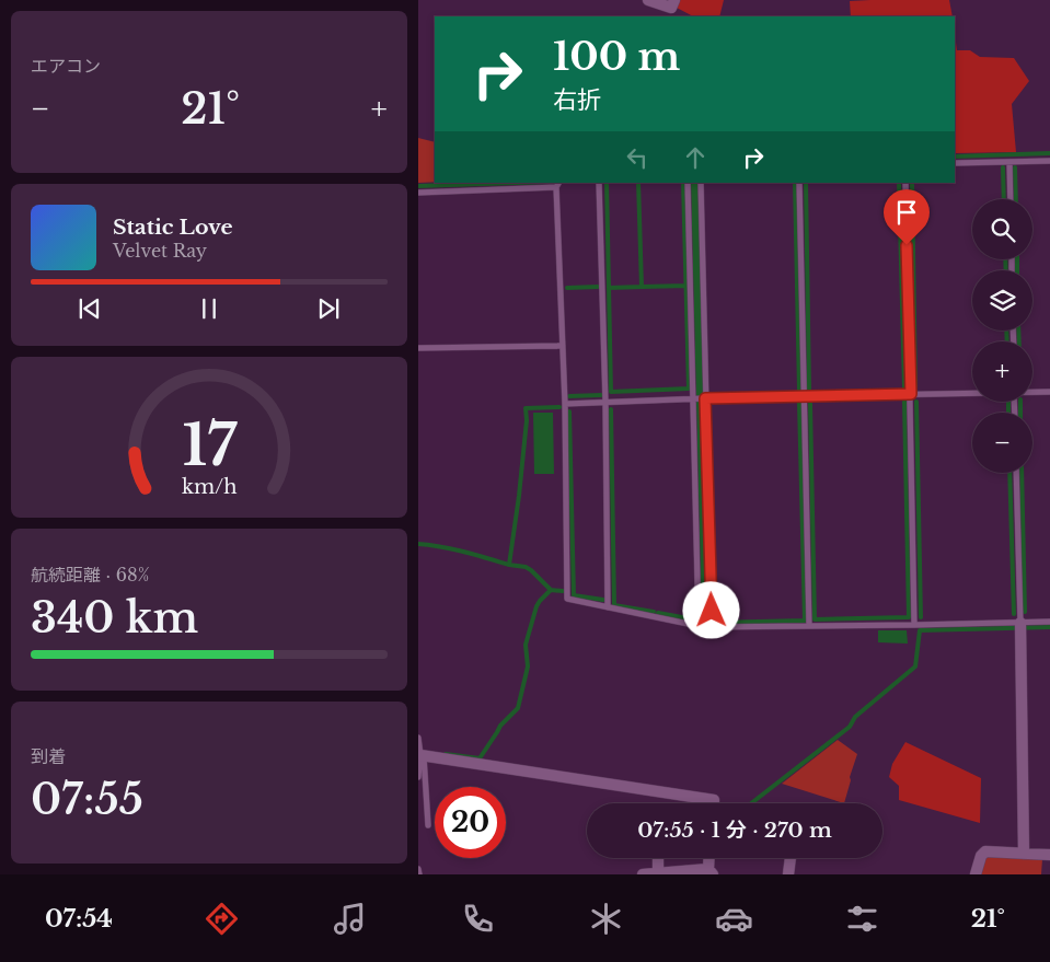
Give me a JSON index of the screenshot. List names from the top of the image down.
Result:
{
  "page": {
    "tile": [
      "エアコン",
      ["航続距離 · 68%", "340 km"],
      ["到着", "07:55"]
    ],
    "turn": ["100 m", "右折"],
    "heat": ["−", "21°", "+"],
    "map_buttons": ["+", "−"],
    "song": ["Static Love", "Velvet Ray"],
    "limit": "20",
    "trip": "07:55 · 1 分 · 270 m",
    "tabs": ["07:54", "21°"],
    "gauge": ["17", "km/h"]
  }
}
